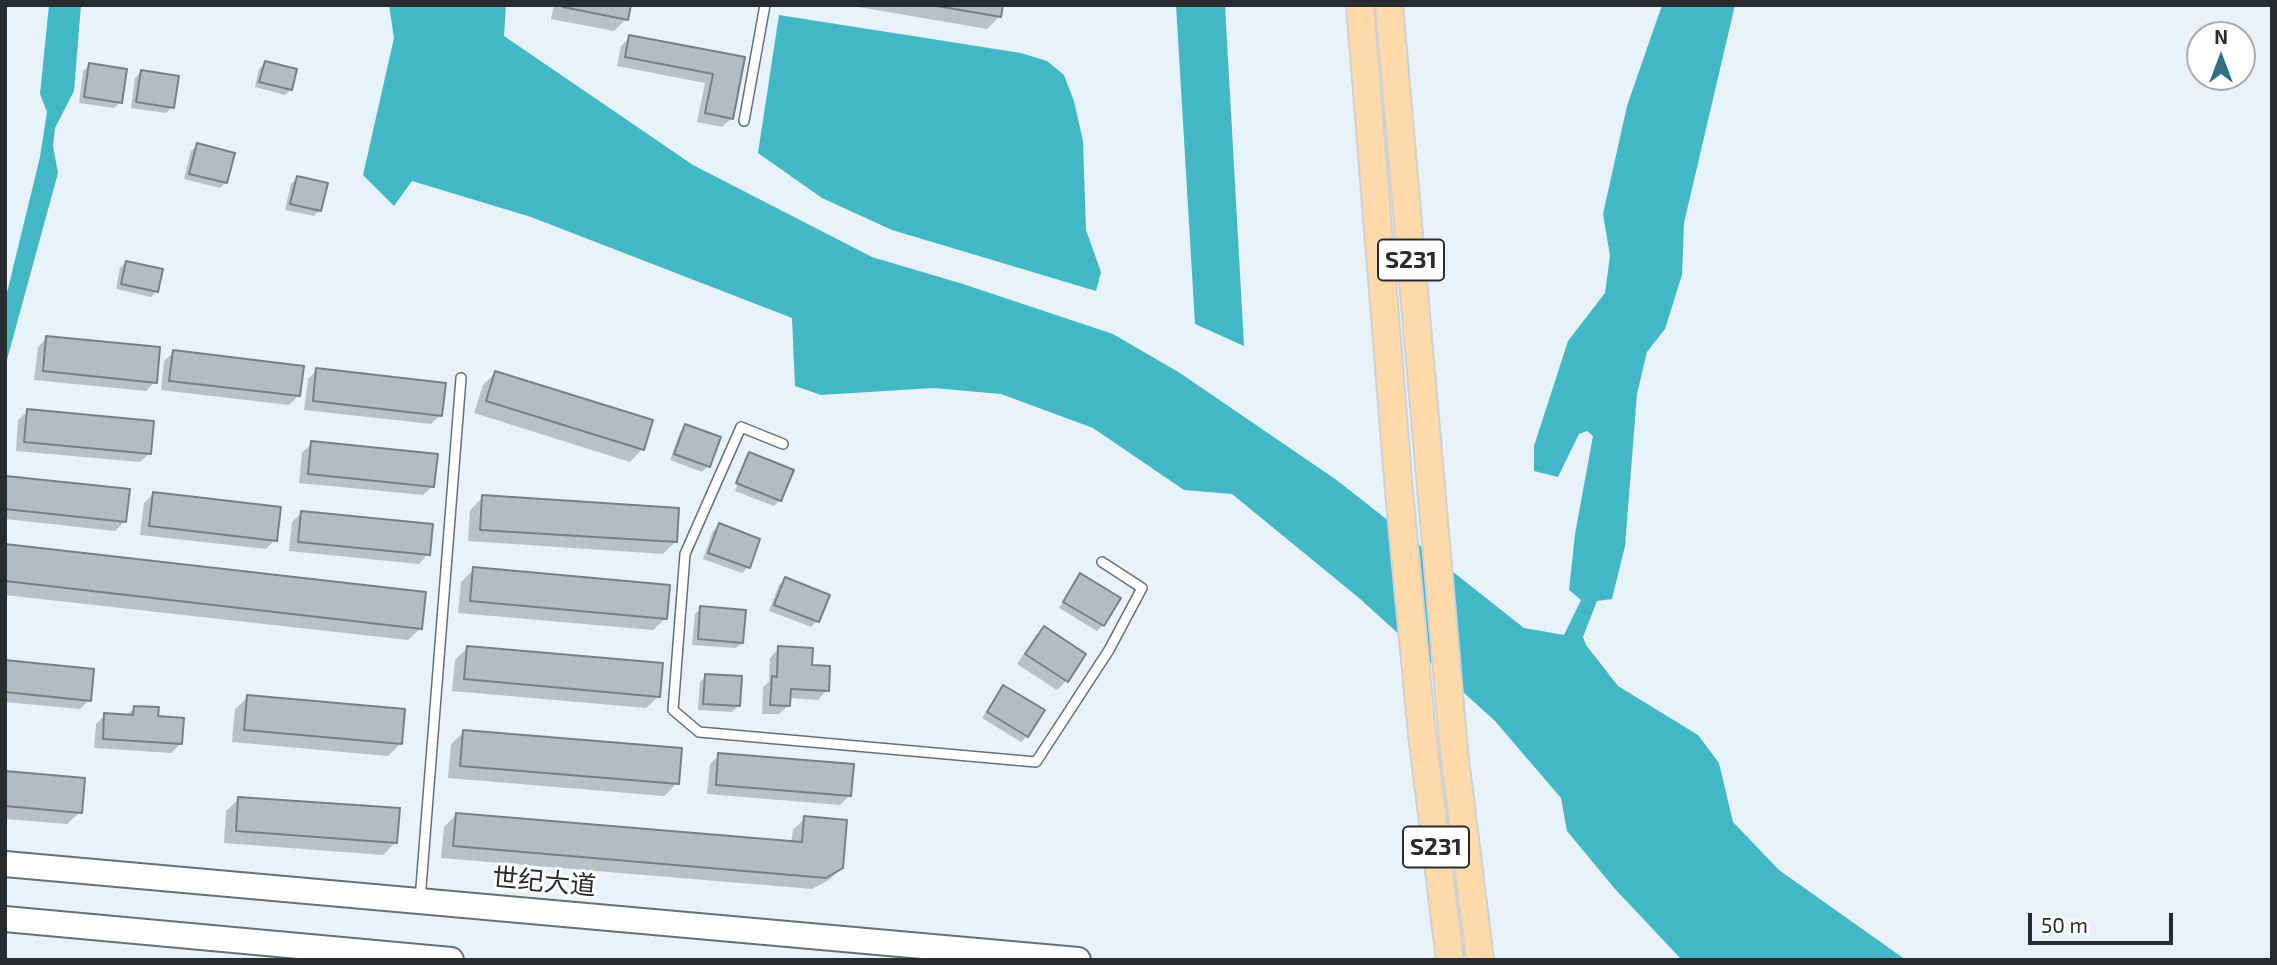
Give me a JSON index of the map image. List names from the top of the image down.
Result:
{
  "streets": {
    "main road": ["S231", "世纪大道"]
  },
  "scale_bar": "50 m",
  "north": "top"
}
